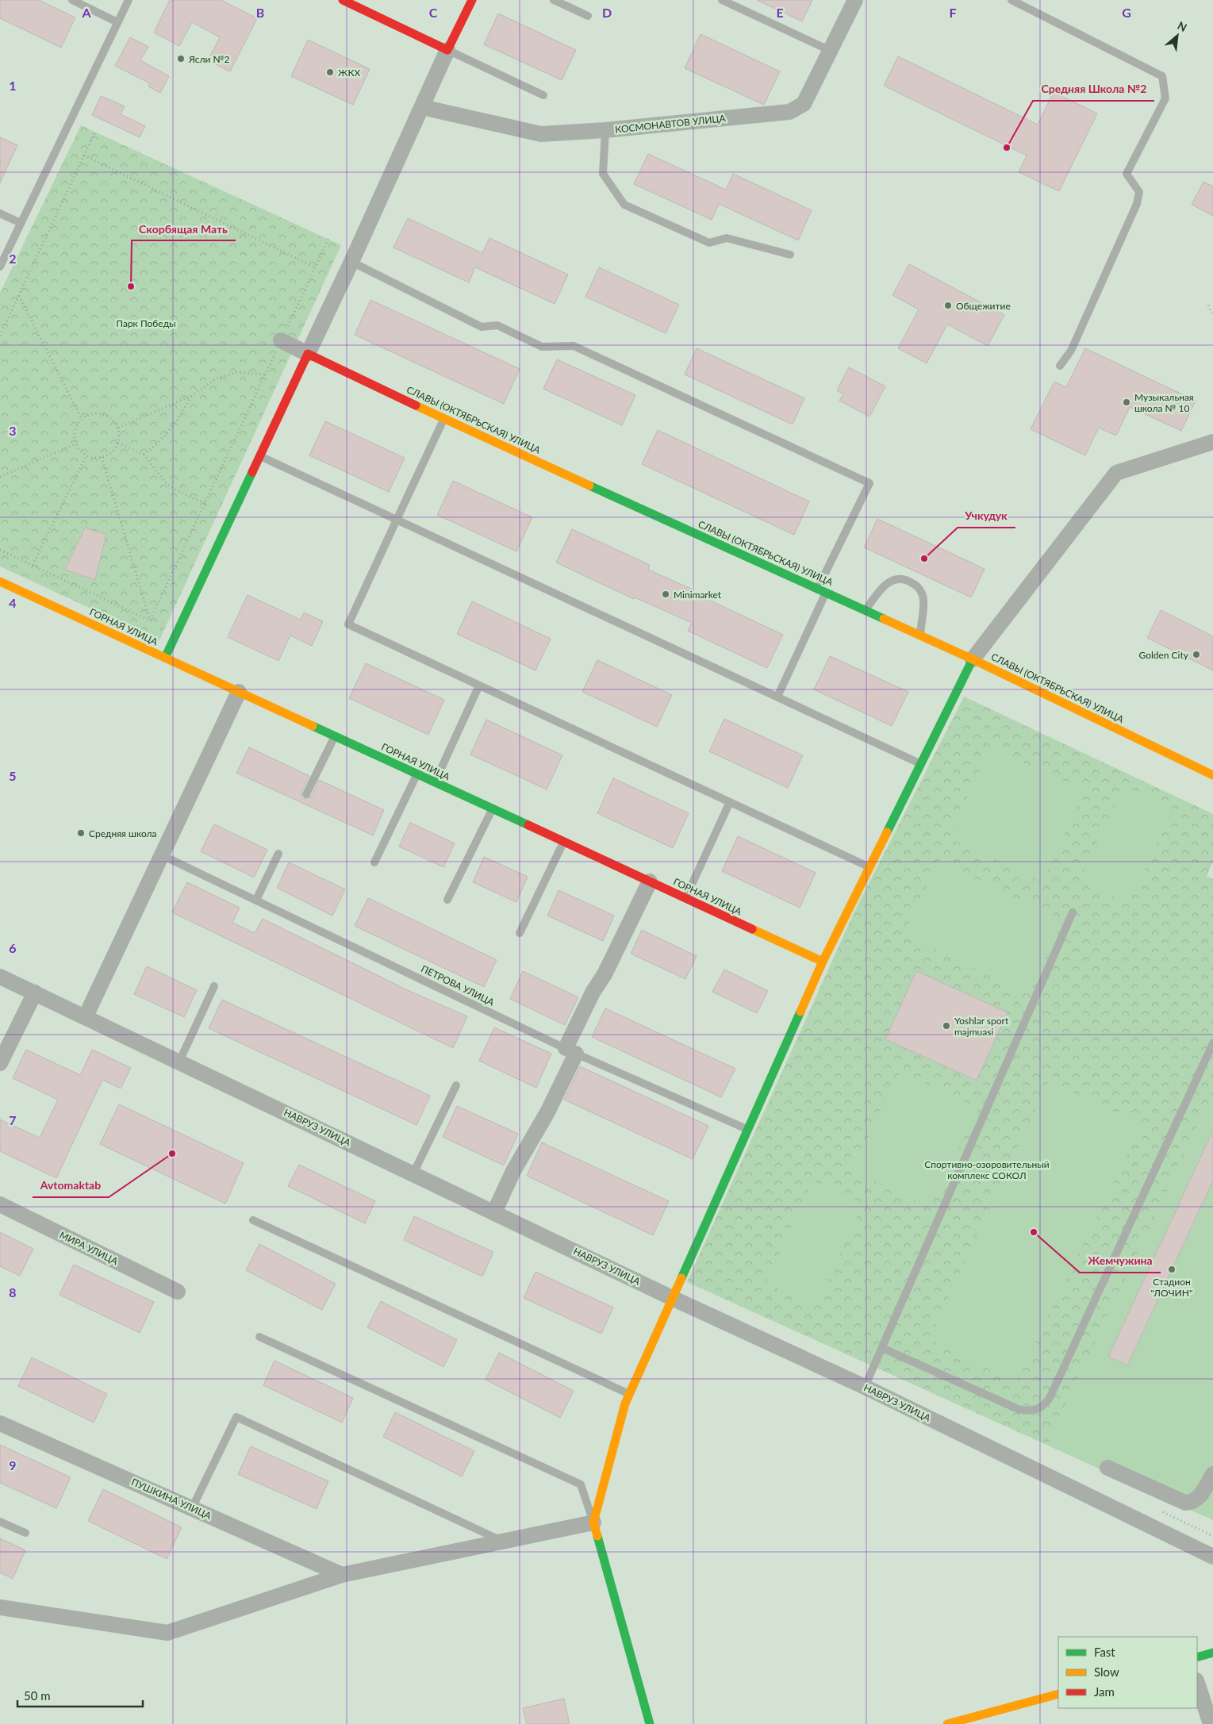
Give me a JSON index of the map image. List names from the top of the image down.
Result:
{
  "streets": {
    "street": [
      "КОСМОНАВТОВ УЛИЦА",
      "СЛАВЫ (ОКТЯБРЬСКАЯ) УЛИЦА",
      "ГОРНАЯ УЛИЦА",
      "НАВРУЗ УЛИЦА",
      "МИРА УЛИЦА",
      "ПУШКИНА УЛИЦА"
    ],
    "lane": ["ПЕТРОВА УЛИЦА"]
  },
  "parks": ["Парк Победы", "Спортивно-озоровительный комплекс СОКОЛ"],
  "places": [
    "Ясли №2",
    "ЖКХ",
    "Средняя Школа №2",
    "Скорбящая Мать",
    "Общежитие",
    "Музыкальная школа № 10",
    "Учкудук",
    "Minimarket",
    "Golden City",
    "Средняя школа",
    "Yoshlar sport majmuasi",
    "Avtomaktab",
    "Жемчужина",
    "Стадион \"ЛОЧИН\""
  ],
  "legend": ["Fast", "Slow", "Jam"],
  "scale_bar": "50 m",
  "north": "top right",
  "grid": {
    "columns": [
      "A",
      "B",
      "C",
      "D",
      "E",
      "F",
      "G"
    ],
    "rows": [
      "1",
      "2",
      "3",
      "4",
      "5",
      "6",
      "7",
      "8",
      "9"
    ]
  }
}
